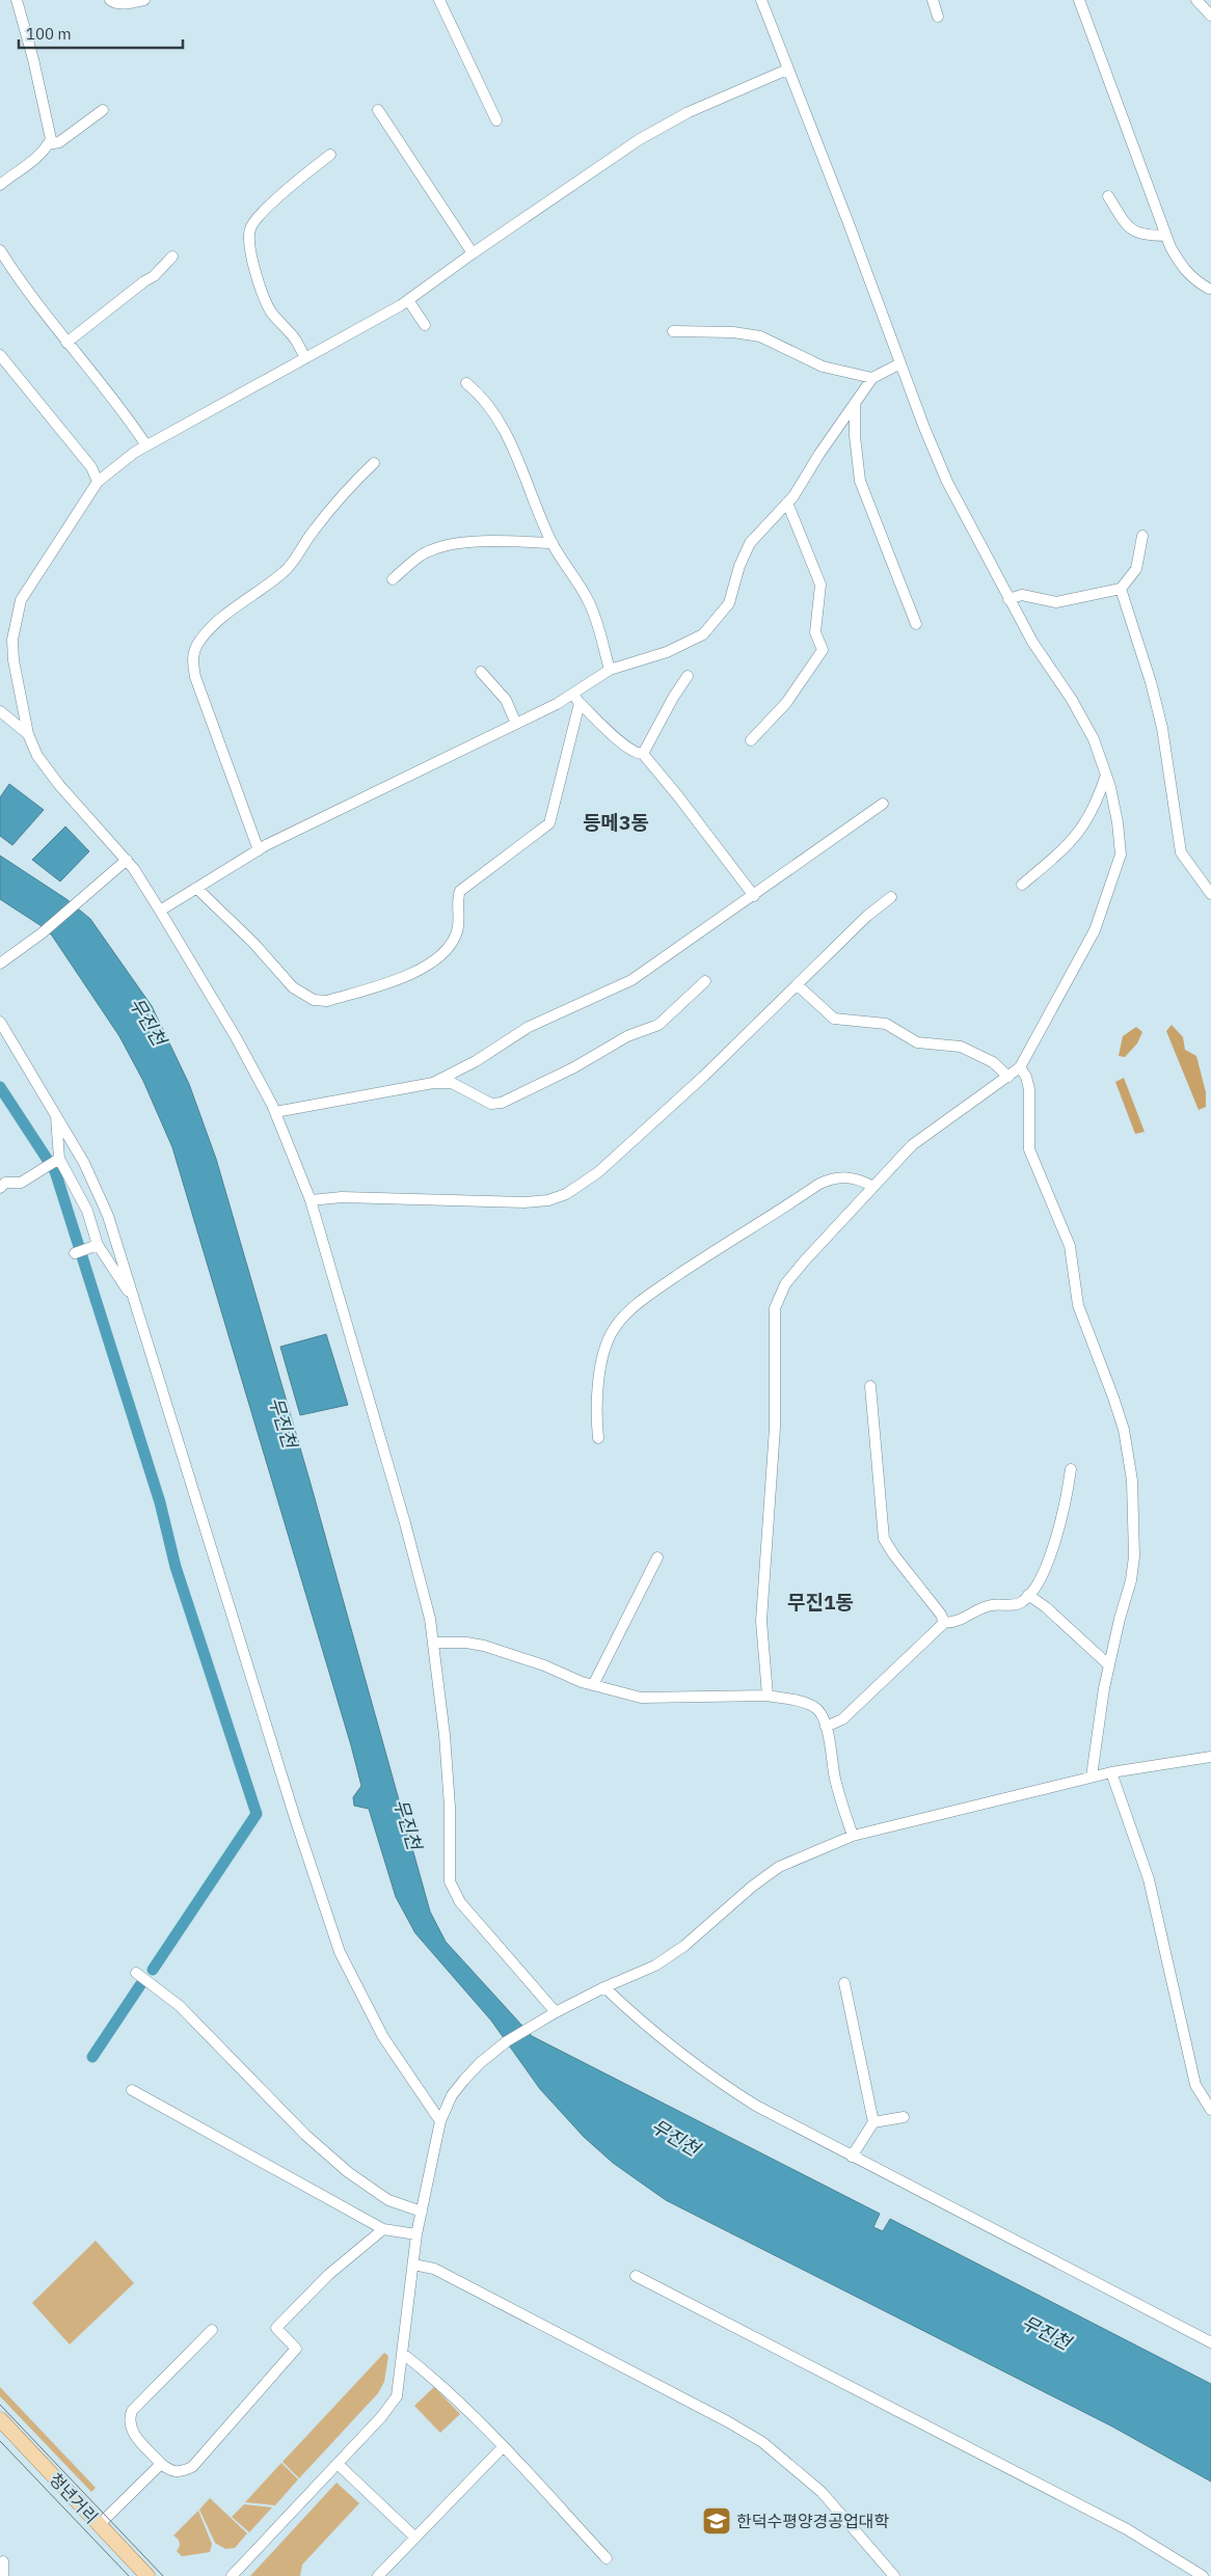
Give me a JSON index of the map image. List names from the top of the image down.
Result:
{
  "streets": {
    "main road": ["청년거리"]
  },
  "districts": ["등메3동", "무진1동"],
  "water": ["무진천"],
  "places": {
    "school or university": ["한덕수평양경공업대학"]
  },
  "scale_bar": "100 m"
}
